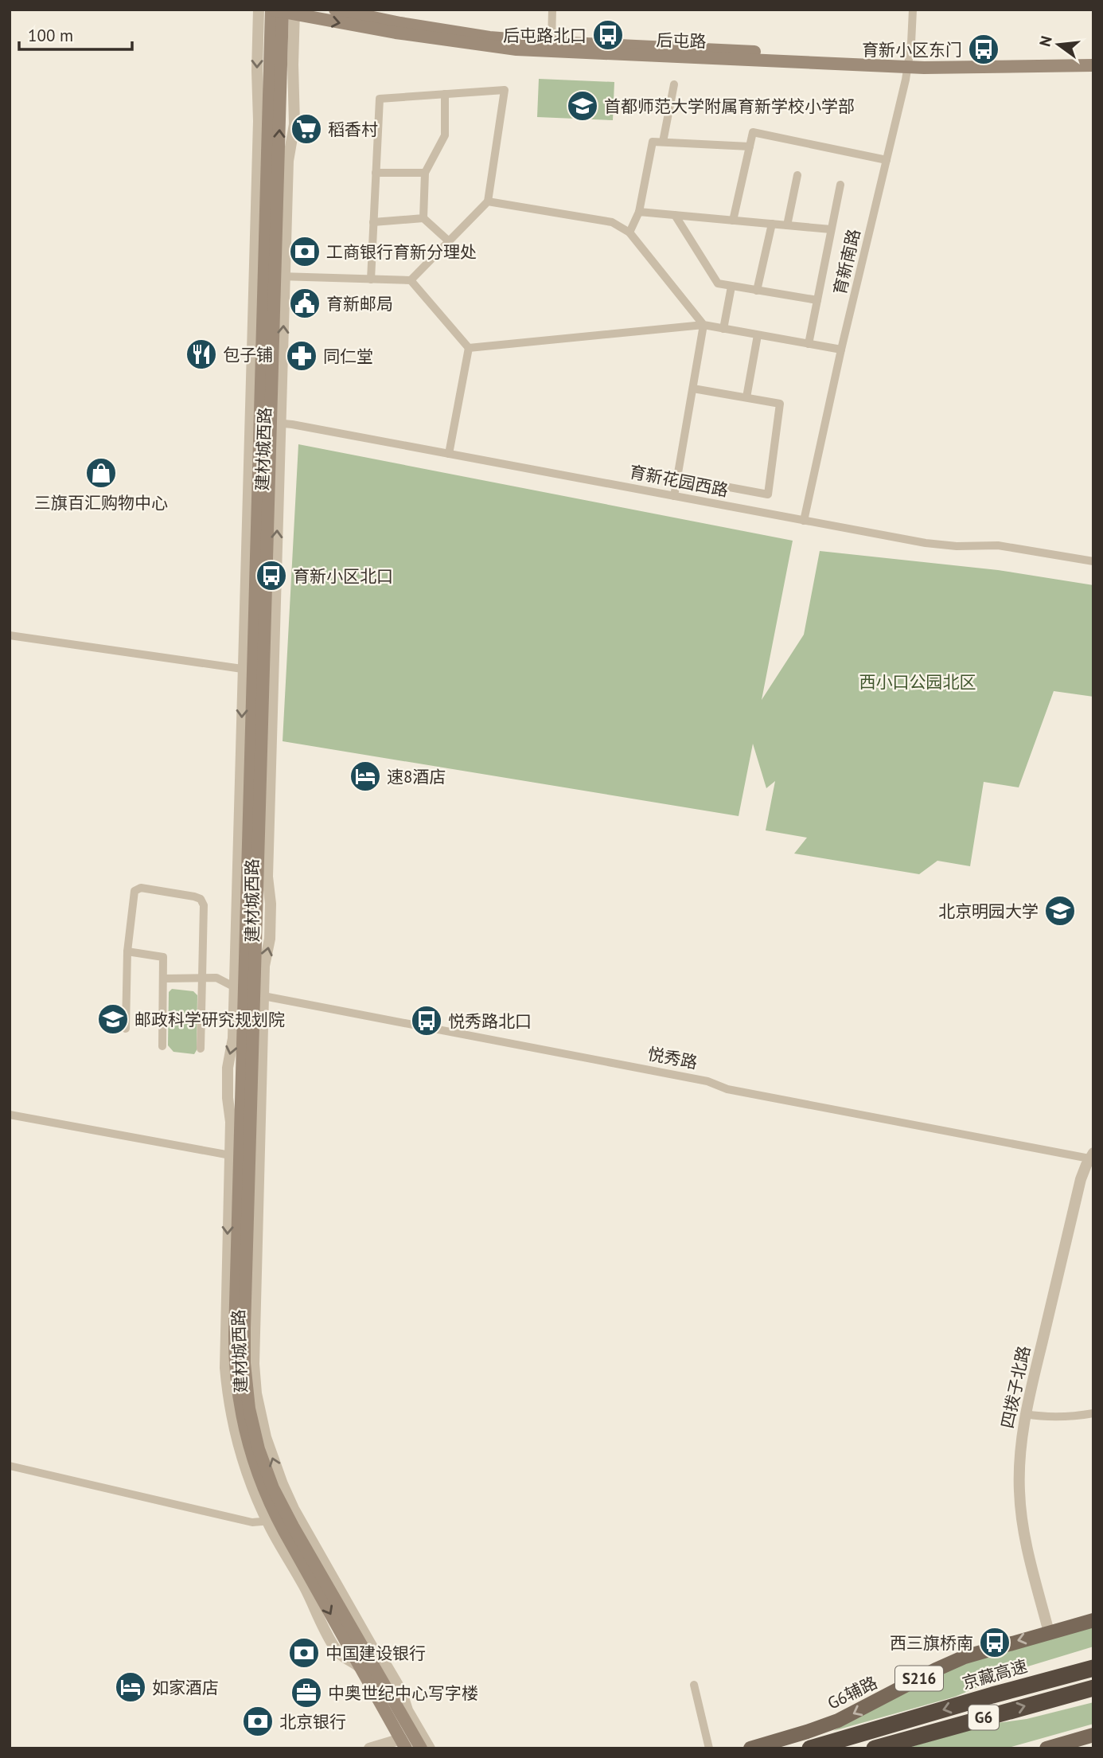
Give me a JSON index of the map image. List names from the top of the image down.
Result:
{
  "streets": {
    "highway": ["京藏高速", "G6"],
    "main road": [
      "后屯路",
      "建材城西路",
      "S216",
      "G6辅路"
    ],
    "street": [
      "育新南路",
      "育新花园西路",
      "悦秀路",
      "四拨子北路"
    ]
  },
  "crossings": [
    ["后屯路", "育新南路"],
    ["后屯路", "建材城西路"],
    ["育新南路", "育新花园西路"],
    ["建材城西路", "育新花园西路"],
    ["建材城西路", "悦秀路"],
    ["悦秀路", "四拨子北路"],
    ["四拨子北路", "G6辅路"]
  ],
  "one_way": ["G6辅路"],
  "parks": ["西小口公园北区"],
  "places": {
    "bus stop": [
      "后屯路北口",
      "育新小区东门",
      "育新小区北口",
      "悦秀路北口",
      "西三旗桥南"
    ],
    "school or university": ["首都师范大学附属育新学校小学部", "北京明园大学", "邮政科学研究规划院"],
    "supermarket": ["稻香村"],
    "bank": ["工商银行育新分理处", "中国建设银行", "北京银行"],
    "public building": ["育新邮局"],
    "restaurant": ["包子铺"],
    "pharmacy": ["同仁堂"],
    "shop": ["三旗百汇购物中心"],
    "hotel": ["速8酒店", "如家酒店"],
    "office": ["中奥世纪中心写字楼"]
  },
  "scale_bar": "100 m",
  "north": "left"
}
